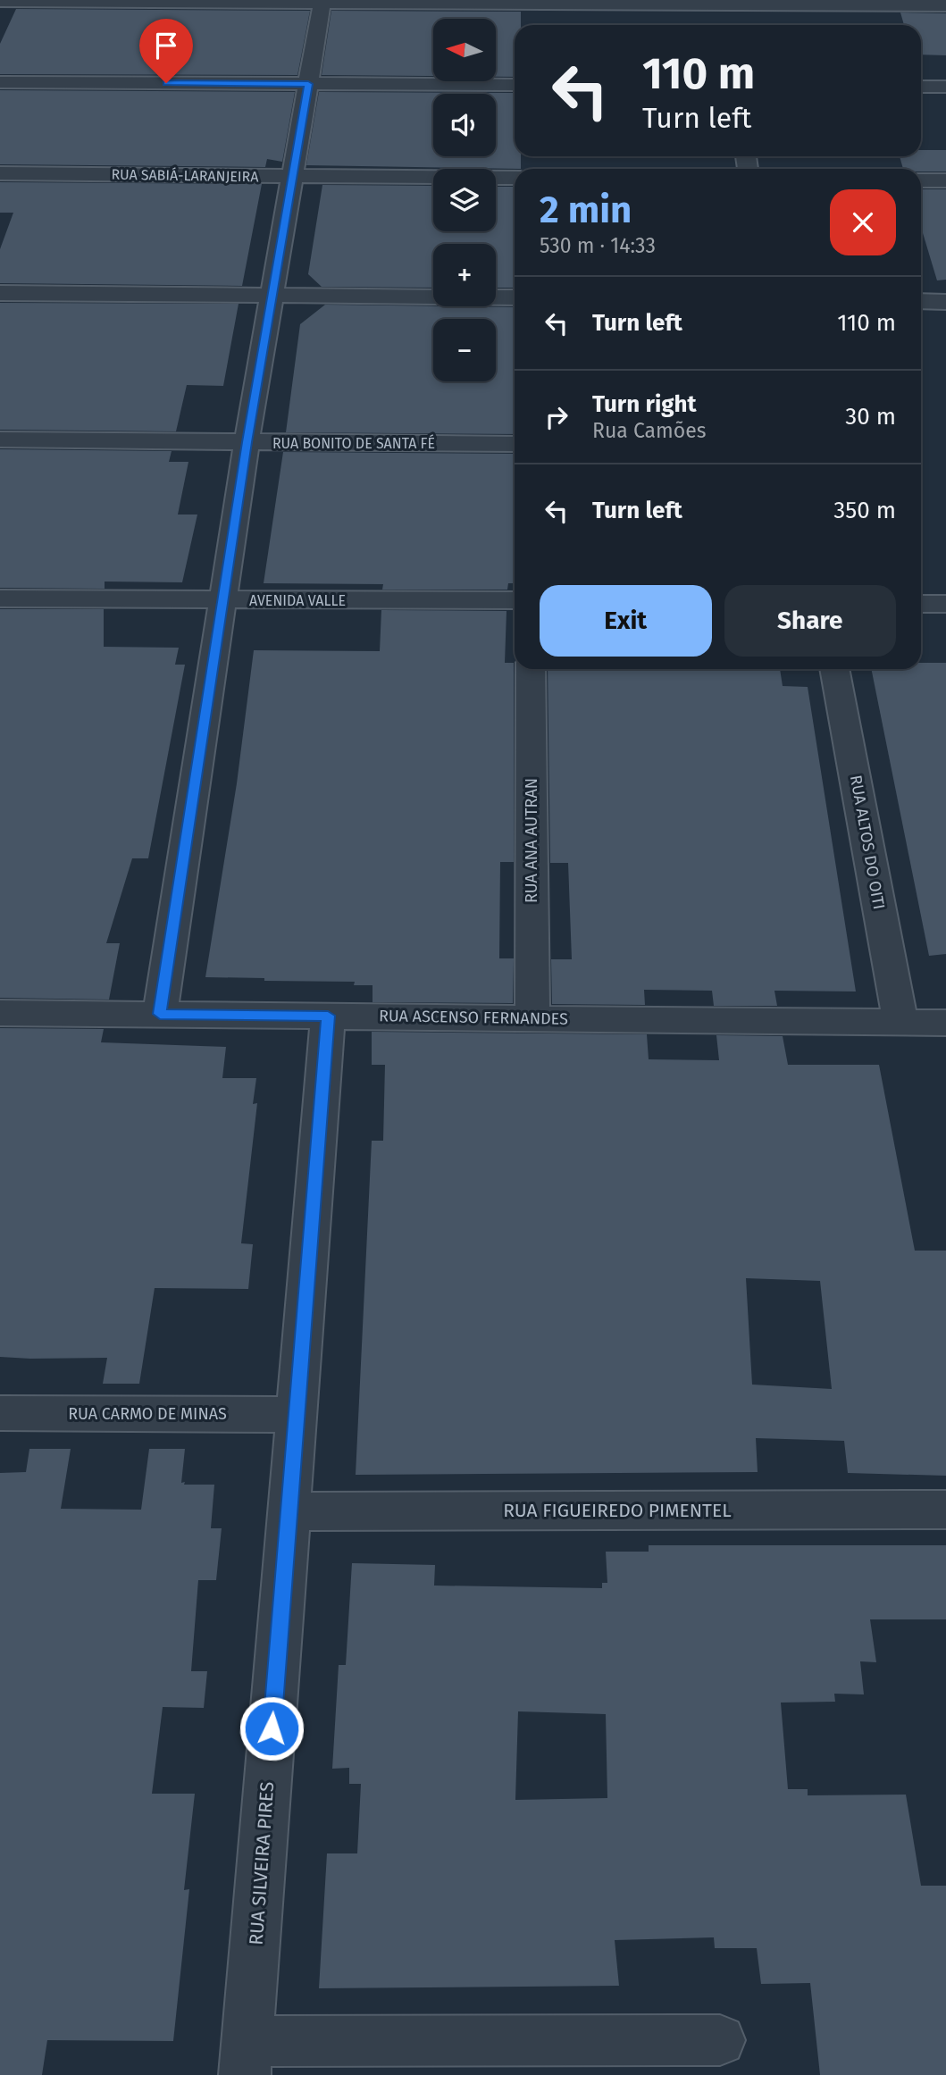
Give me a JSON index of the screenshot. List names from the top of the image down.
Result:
{
  "streets": {
    "street": [
      "RUA SABIÁ-LARANJEIRA",
      "RUA BONITO DE SANTA FÉ",
      "AVENIDA VALLE",
      "RUA ANA AUTRAN",
      "RUA ALTOS DO OITI",
      "RUA ASCENSO FERNANDES",
      "RUA CARMO DE MINAS",
      "RUA FIGUEIREDO PIMENTEL",
      "RUA SILVEIRA PIRES"
    ]
  },
  "crossings": [
    ["RUA ANA AUTRAN", "RUA ASCENSO FERNANDES"],
    ["RUA ALTOS DO OITI", "RUA ASCENSO FERNANDES"],
    ["RUA ASCENSO FERNANDES", "RUA SILVEIRA PIRES"],
    ["RUA CARMO DE MINAS", "RUA SILVEIRA PIRES"],
    ["RUA FIGUEIREDO PIMENTEL", "RUA SILVEIRA PIRES"]
  ],
  "north": "left",
  "page": {
    "map_buttons": ["+", "−"],
    "turn": ["110 m", "Turn left"],
    "heading": ["2 min", "530 m · 14:33"],
    "list": [
      {
        "name": "Turn left",
        "value": "110 m"
      },
      {
        "name": "Turn right",
        "note": "Rua Camões",
        "value": "30 m"
      },
      {
        "name": "Turn left",
        "value": "350 m"
      }
    ],
    "buttons": ["Exit", "Share"]
  }
}
